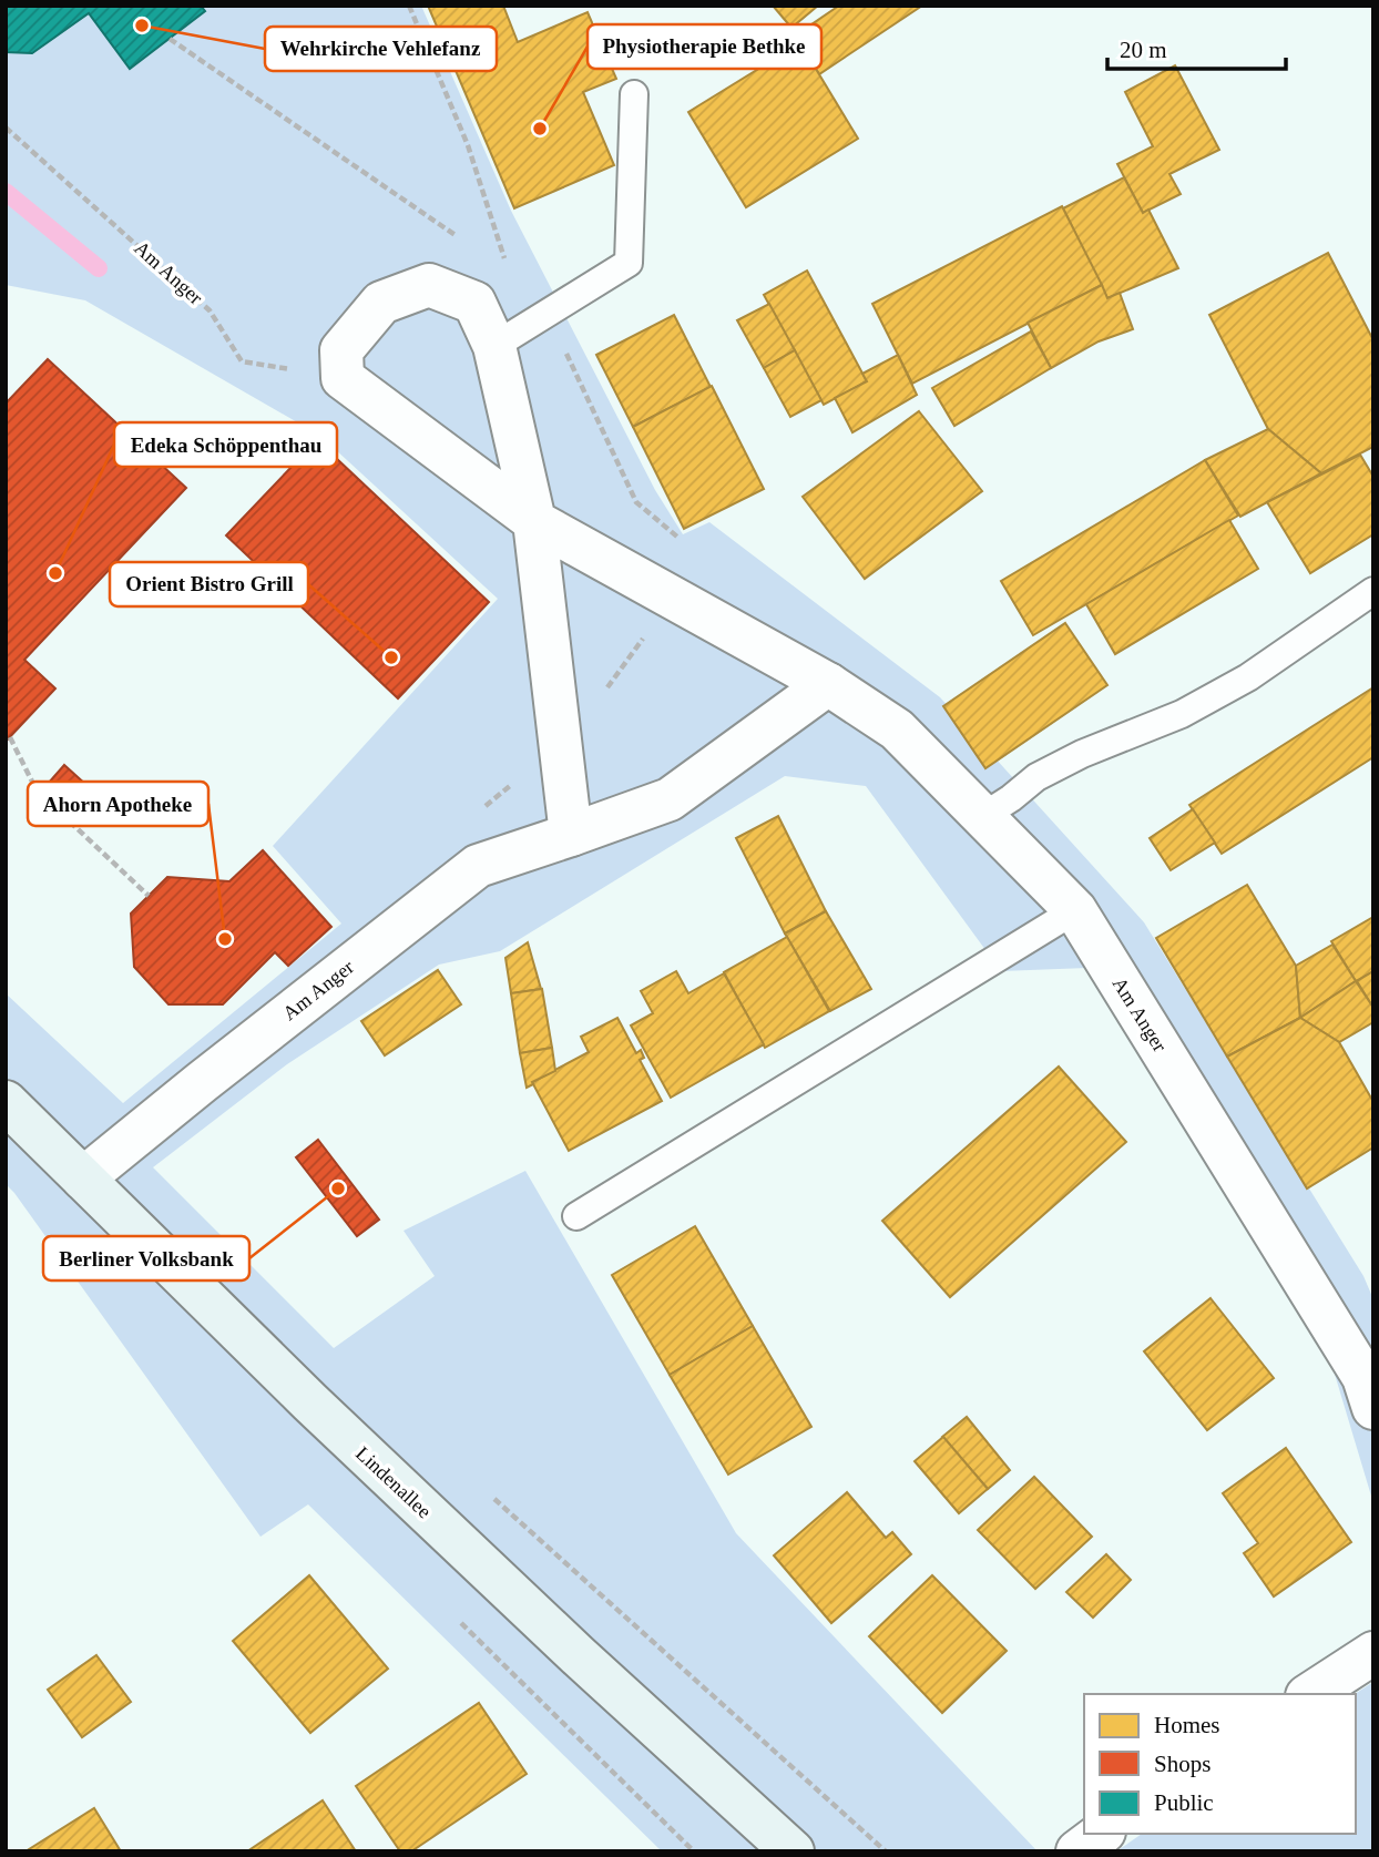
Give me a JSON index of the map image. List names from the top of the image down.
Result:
{
  "streets": {
    "main road": ["Lindenallee"],
    "street": ["Am Anger"]
  },
  "crossings": [
    ["Am Anger", "Lindenallee"]
  ],
  "places": [
    "Wehrkirche Vehlefanz",
    "Physiotherapie Bethke",
    "Edeka Schöppenthau",
    "Orient Bistro Grill",
    "Ahorn Apotheke",
    "Berliner Volksbank"
  ],
  "legend": ["Homes", "Shops", "Public"],
  "scale_bar": "20 m"
}
